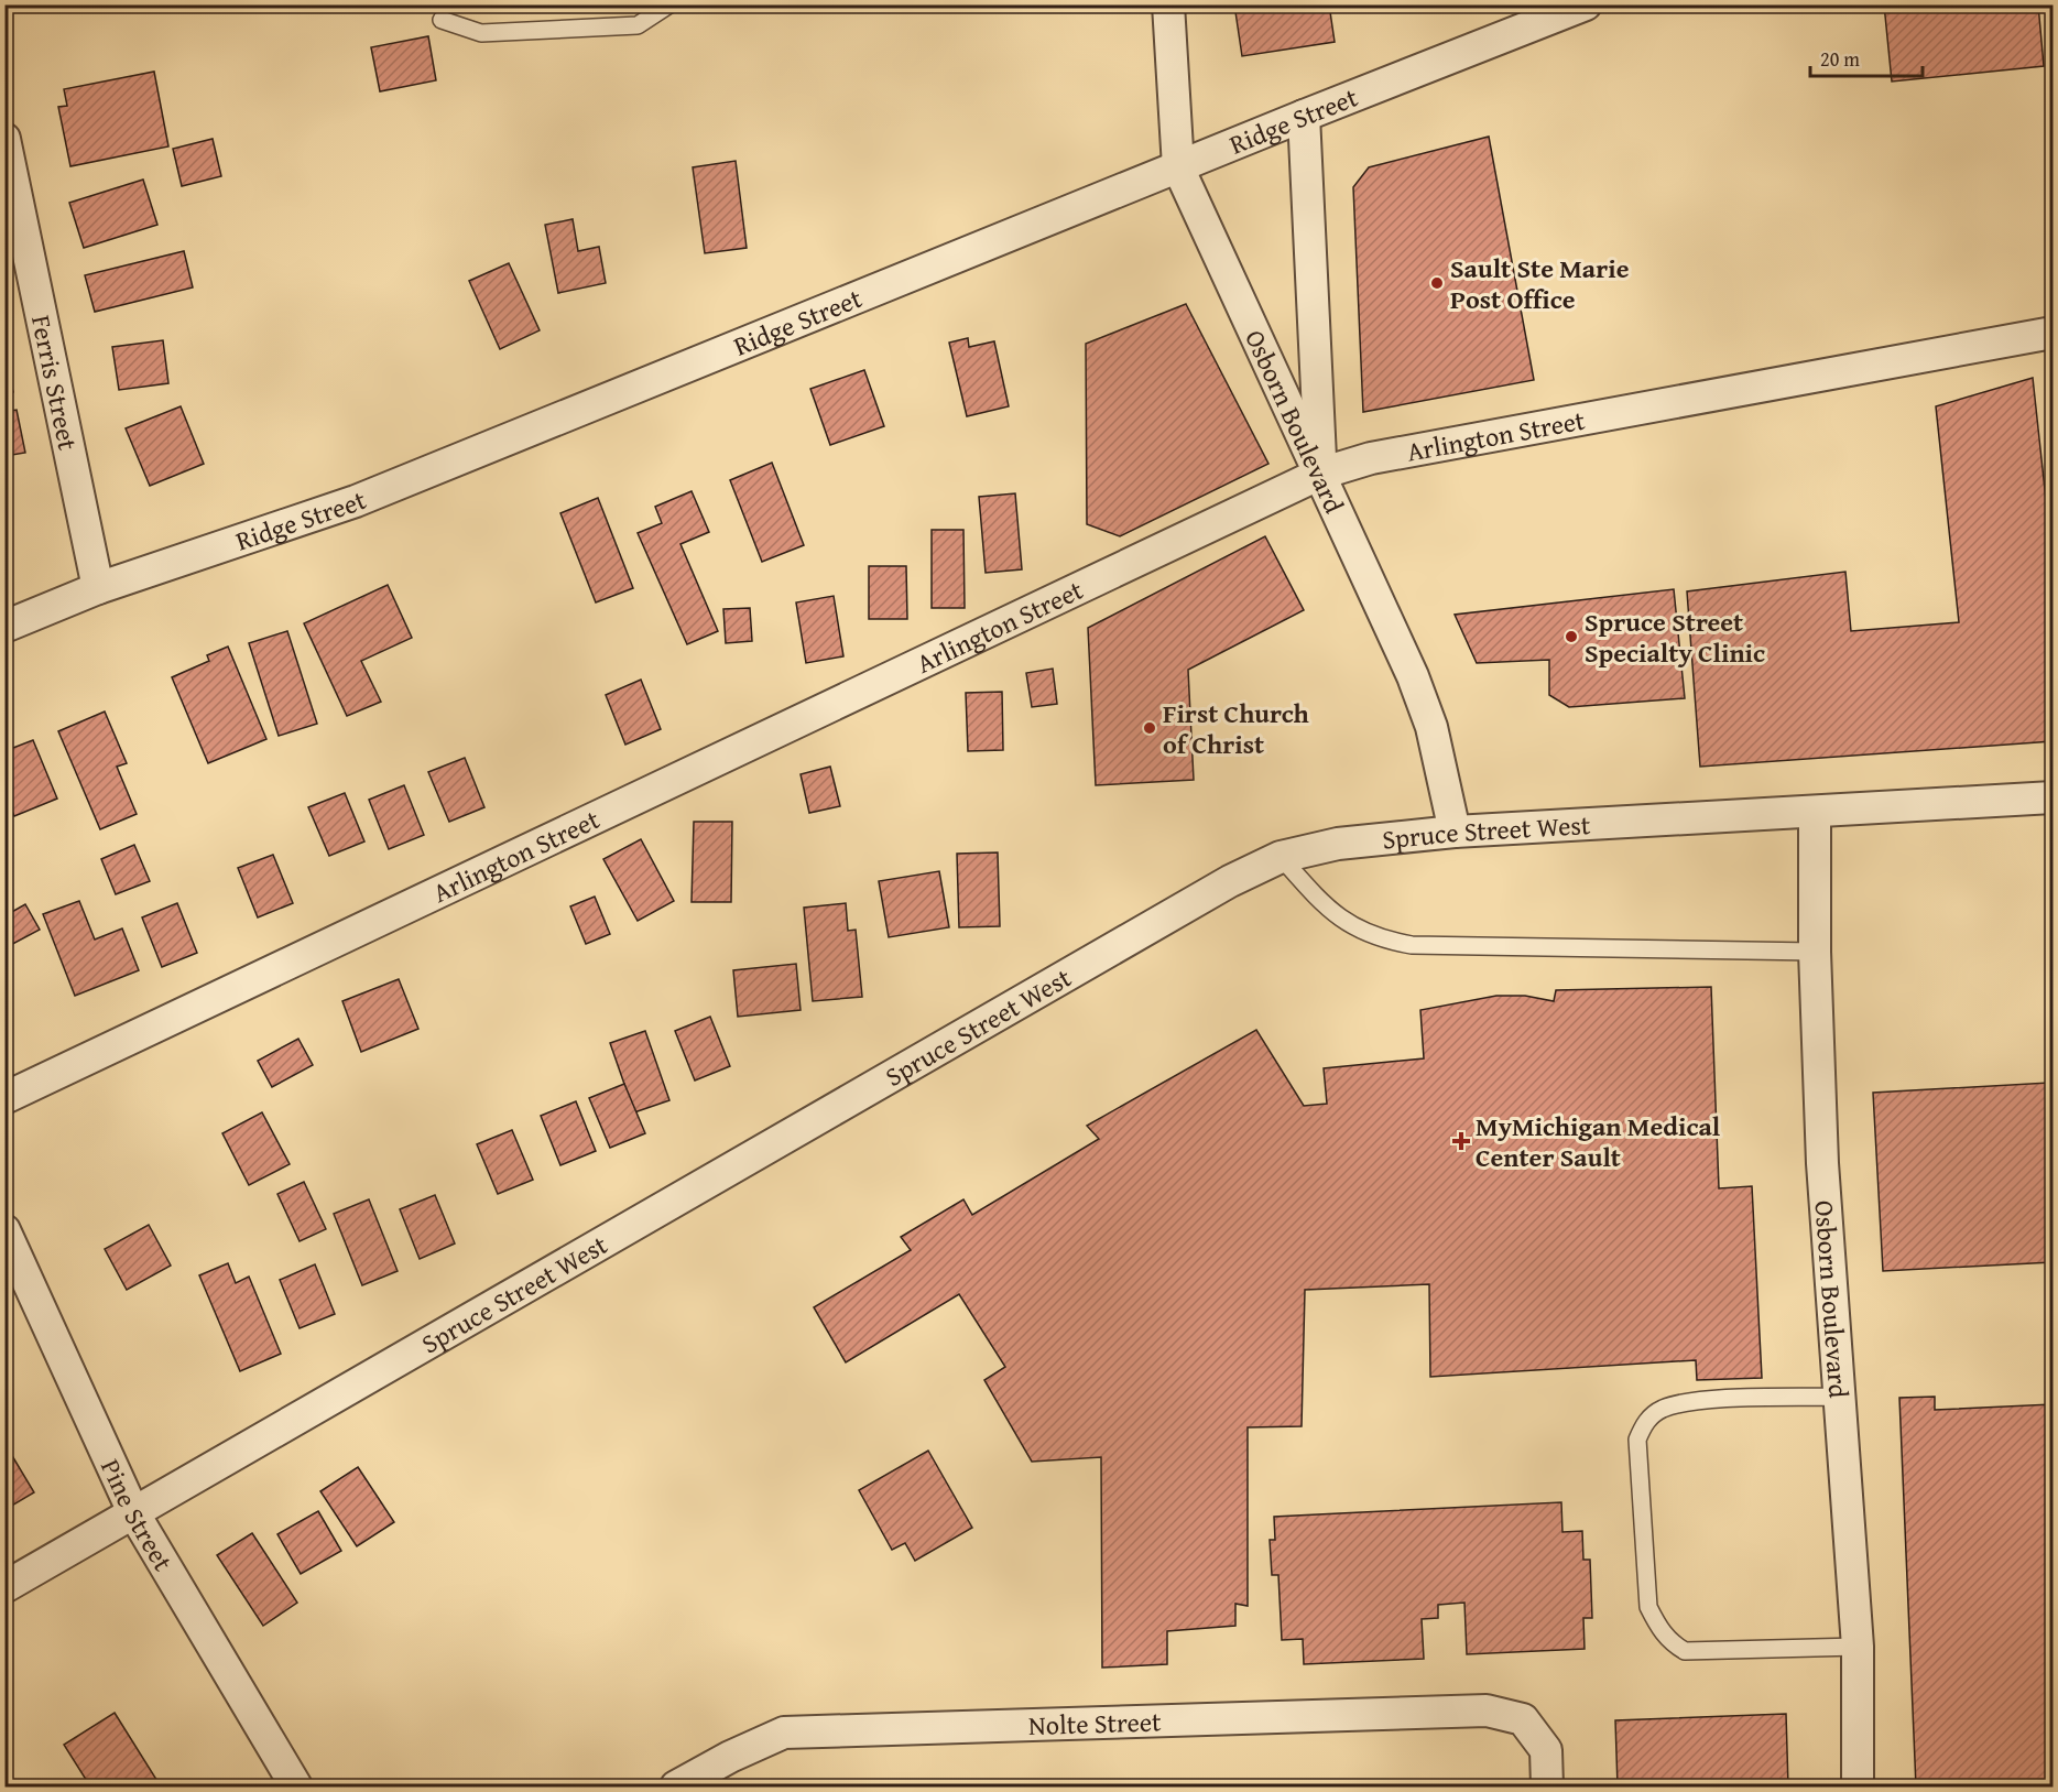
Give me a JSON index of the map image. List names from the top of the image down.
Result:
{
  "streets": {
    "street": [
      "Ridge Street",
      "Ferris Street",
      "Osborn Boulevard",
      "Arlington Street",
      "Spruce Street West",
      "Pine Street",
      "Nolte Street"
    ]
  },
  "crossings": [
    ["Ridge Street", "Ferris Street"],
    ["Ridge Street", "Osborn Boulevard"],
    ["Osborn Boulevard", "Arlington Street"],
    ["Osborn Boulevard", "Spruce Street West"],
    ["Spruce Street West", "Pine Street"]
  ],
  "places": {
    "other": ["Sault Ste Marie Post Office", "Spruce Street Specialty Clinic", "First Church of Christ"],
    "health": ["MyMichigan Medical Center Sault"]
  },
  "scale_bar": "20 m"
}
